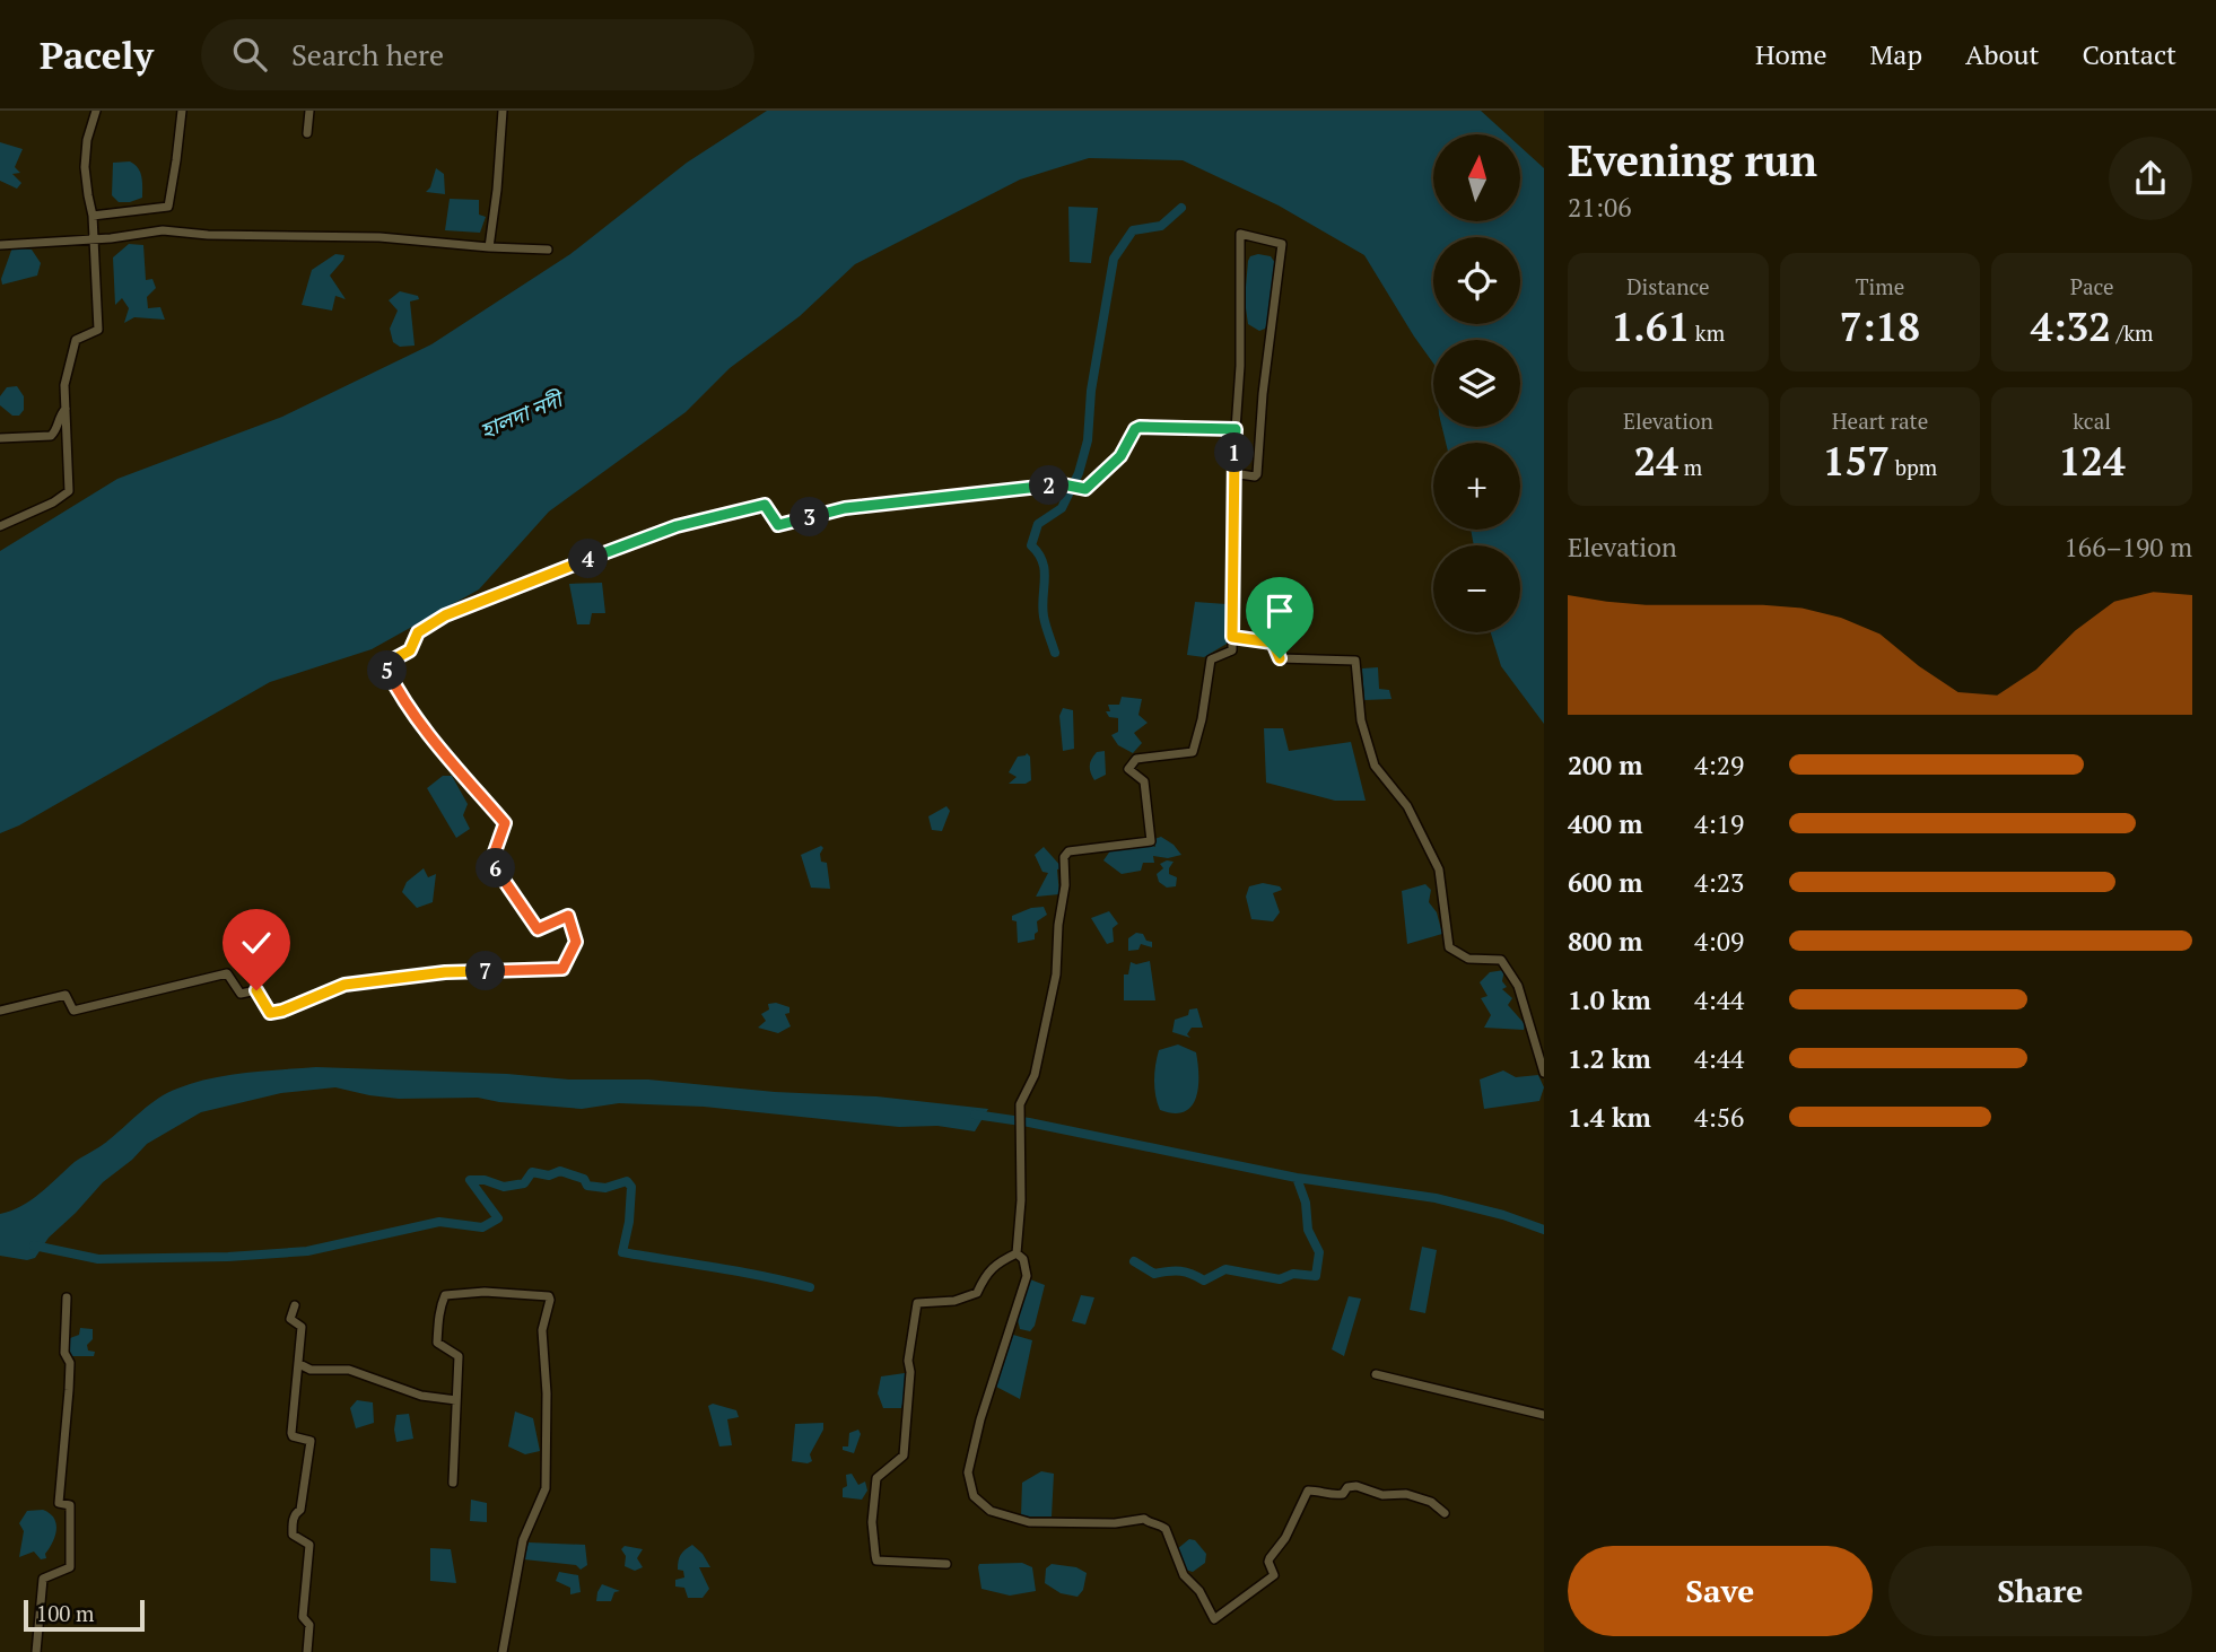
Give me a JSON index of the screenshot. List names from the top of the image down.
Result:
{
  "water": ["হালদা নদী"],
  "scale_bar": "100 m",
  "north": "top",
  "page": {
    "header": "Pacely",
    "search": "Search here",
    "nav": [
      "Home",
      "Map",
      "About",
      "Contact"
    ],
    "heading": ["Evening run", "21:06"],
    "map_buttons": ["+", "−"],
    "stats": [
      ["Distance", "1.61 km"],
      ["Time", "7:18"],
      ["Pace", "4:32 /km"],
      ["Elevation", "24 m"],
      ["Heart rate", "157 bpm"],
      ["kcal", "124"]
    ],
    "pins": [
      "1",
      "2",
      "3",
      "4",
      "5",
      "6",
      "7"
    ],
    "chart": ["Elevation", "166–190 m"],
    "list": [
      {
        "name": "200 m",
        "note": "4:29"
      },
      {
        "name": "400 m",
        "note": "4:19"
      },
      {
        "name": "600 m",
        "note": "4:23"
      },
      {
        "name": "800 m",
        "note": "4:09"
      },
      {
        "name": "1.0 km",
        "note": "4:44"
      },
      {
        "name": "1.2 km",
        "note": "4:44"
      },
      {
        "name": "1.4 km",
        "note": "4:56"
      }
    ],
    "buttons": ["Save", "Share"],
    "scale": "100 m"
  }
}
